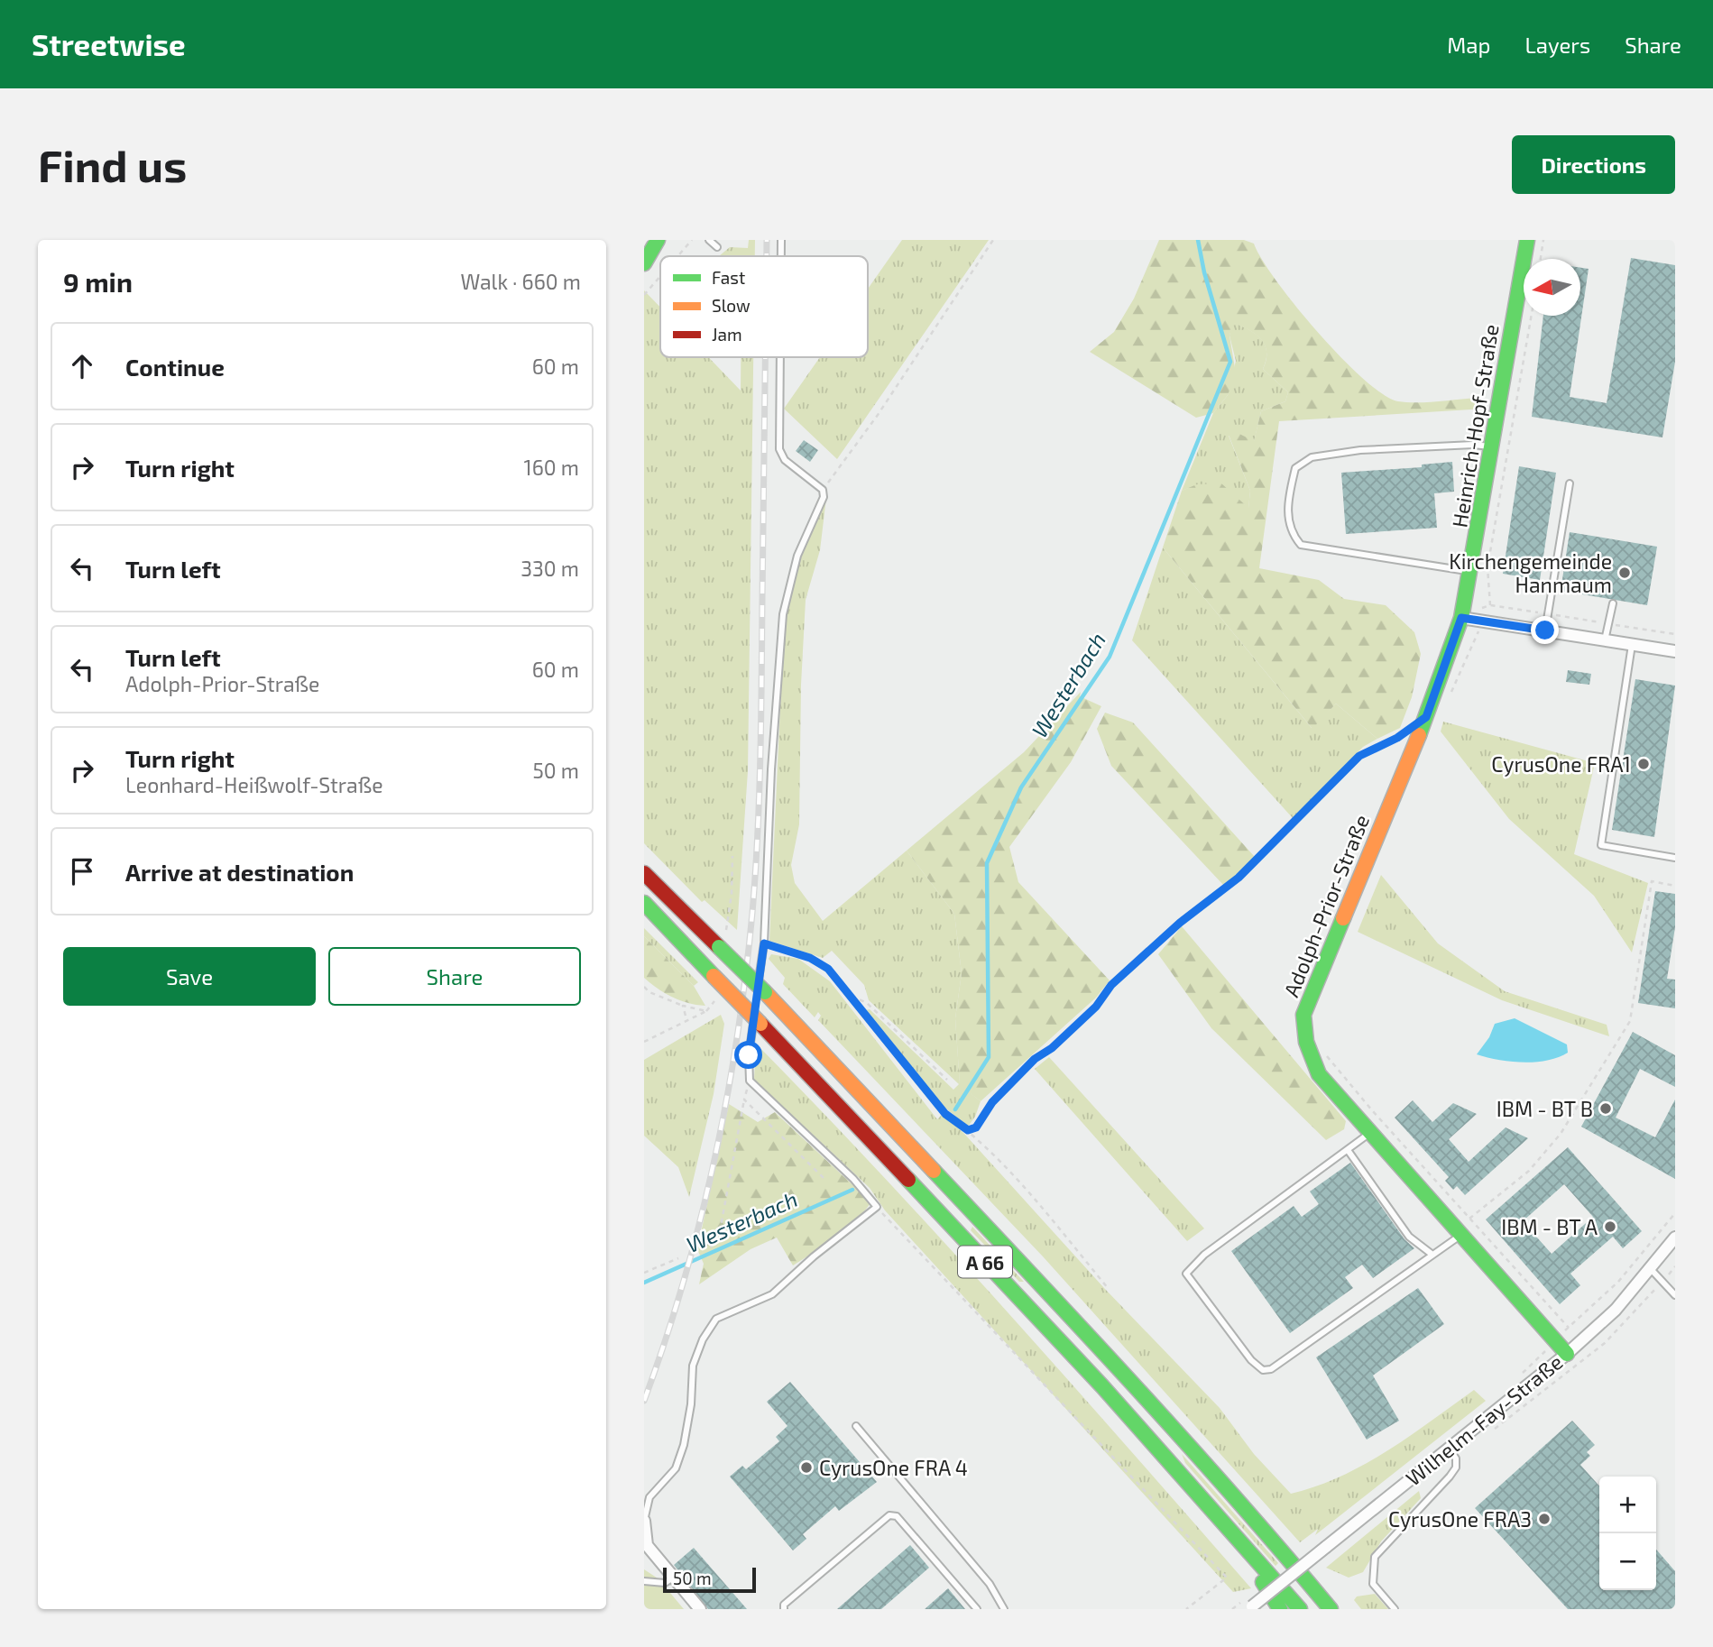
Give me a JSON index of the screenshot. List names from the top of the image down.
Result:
{
  "streets": {
    "main road": ["Heinrich-Hopf-Straße", "Adolph-Prior-Straße", "A 66"],
    "street": ["Wilhelm-Fay-Straße"]
  },
  "crossings": [
    ["Heinrich-Hopf-Straße", "Adolph-Prior-Straße"],
    ["Adolph-Prior-Straße", "Wilhelm-Fay-Straße"]
  ],
  "water": ["Westerbach"],
  "places": [
    "Kirchengemeinde Hanmaum",
    "CyrusOne FRA1",
    "IBM - BT B",
    "IBM - BT A",
    "CyrusOne FRA 4",
    "CyrusOne FRA3"
  ],
  "legend": ["Fast", "Slow", "Jam"],
  "scale_bar": "50 m",
  "north": "left",
  "page": {
    "header": "Streetwise",
    "nav": ["Map", "Layers", "Share"],
    "buttons": [
      "Directions",
      ["Save", "Share"]
    ],
    "title": "Find us",
    "heading": ["9 min", "Walk · 660 m"],
    "list": [
      ["Continue", "60 m"],
      ["Turn right", "160 m"],
      ["Turn left", "330 m"],
      ["Turn left", "Adolph-Prior-Straße", "60 m"],
      ["Turn right", "Leonhard-Heißwolf-Straße", "50 m"],
      "Arrive at destination"
    ],
    "map_buttons": ["+", "−"],
    "scale": "50 m"
  }
}
